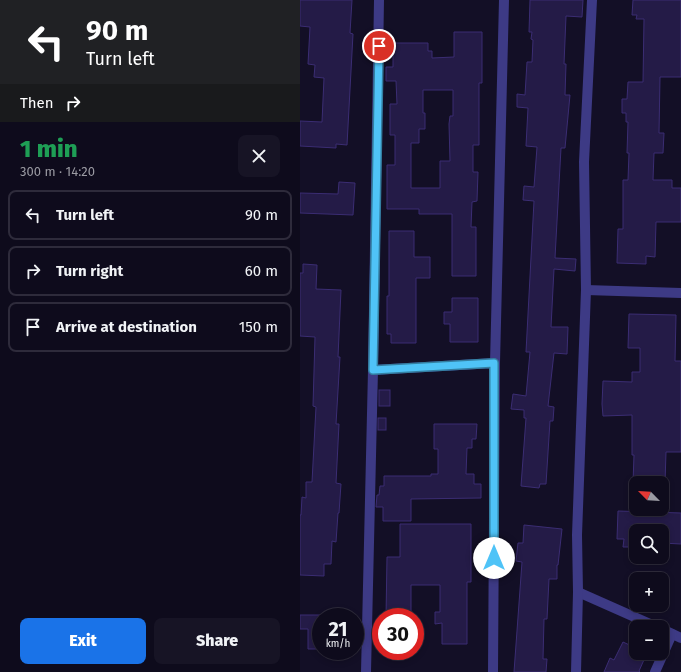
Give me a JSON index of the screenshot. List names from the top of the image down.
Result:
{
  "north": "top left",
  "page": {
    "turn": ["90 m", "Turn left"],
    "then": "Then",
    "heading": ["1 min", "300 m · 14:20"],
    "list": [
      {
        "name": "Turn left",
        "value": "90 m"
      },
      {
        "name": "Turn right",
        "value": "60 m"
      },
      {
        "name": "Arrive at destination",
        "value": "150 m"
      }
    ],
    "map_buttons": ["+", "−"],
    "speed": "21 km/h",
    "limit": "30",
    "buttons": ["Exit", "Share"]
  }
}
